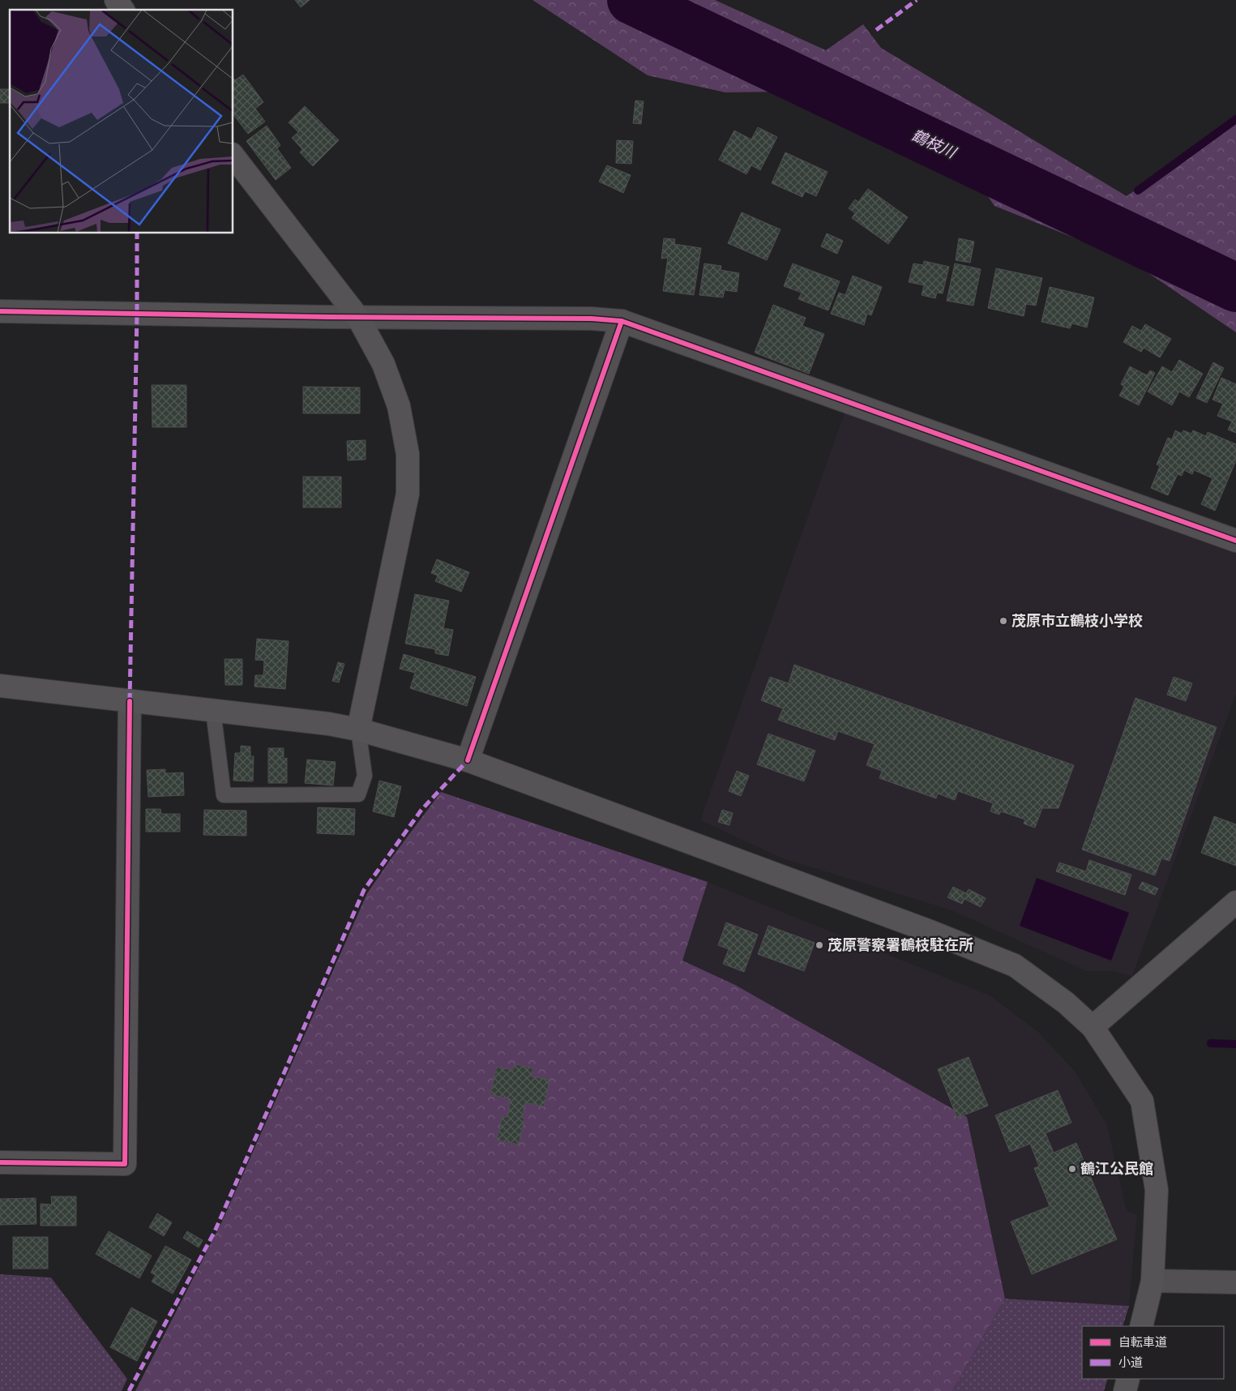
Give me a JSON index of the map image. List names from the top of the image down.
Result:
{
  "water": ["鶴枝川"],
  "places": ["茂原市立鶴枝小学校", "茂原警察署鶴枝駐在所", "鶴江公民館"],
  "legend": ["自転車道", "小道"]
}
